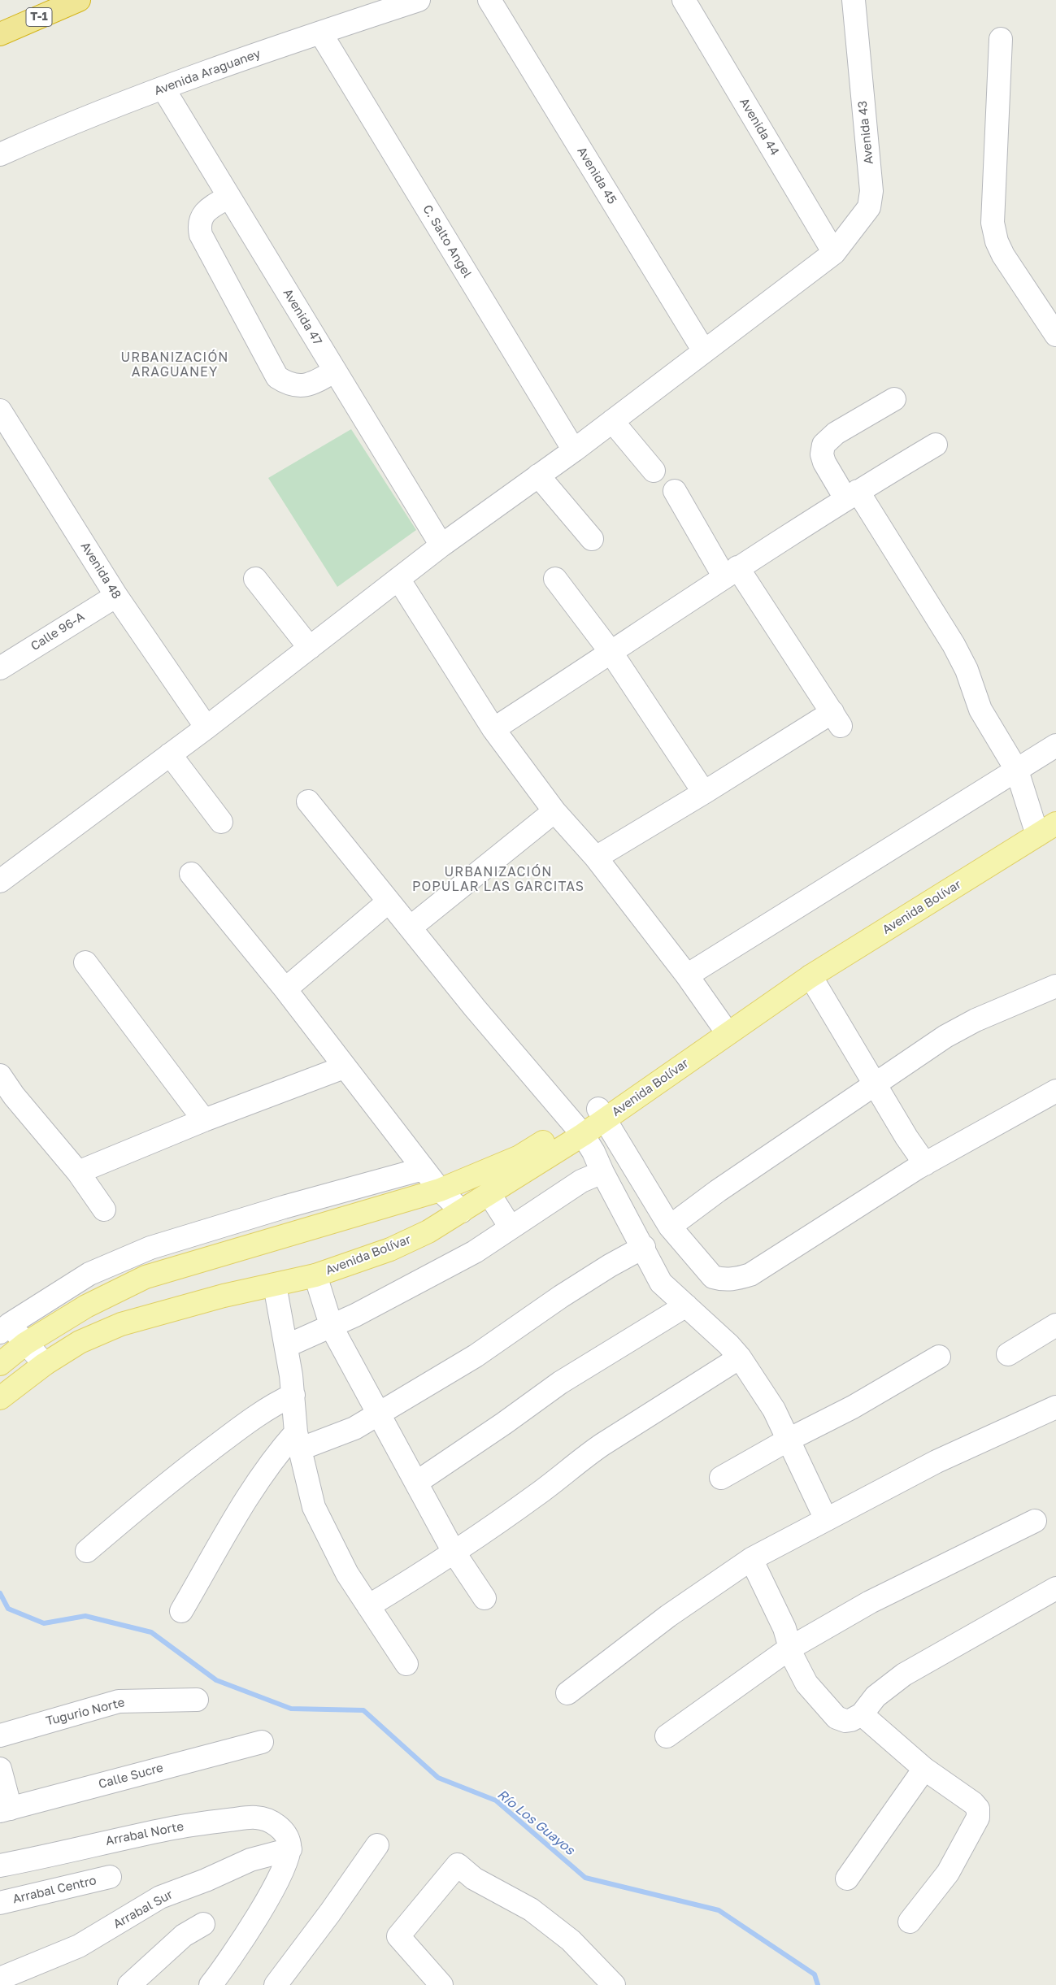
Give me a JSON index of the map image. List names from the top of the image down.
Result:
{
  "streets": {
    "highway": ["T-1"],
    "main road": ["Avenida Bolívar"],
    "street": [
      "Avenida Araguaney",
      "Avenida 44",
      "Avenida 43",
      "Avenida 45",
      "C. Salto Angel",
      "Avenida 47",
      "Avenida 48",
      "Calle 96-A",
      "Tugurio Norte",
      "Calle Sucre",
      "Arrabal Norte",
      "Arrabal Centro",
      "Arrabal Sur"
    ]
  },
  "crossings": [
    ["Avenida Araguaney", "C. Salto Angel"],
    ["Avenida Araguaney", "Avenida 47"],
    ["Avenida 44", "Avenida 43"],
    ["Avenida 43", "Avenida 45"],
    ["Avenida 43", "C. Salto Angel"],
    ["Avenida 43", "Avenida 47"],
    ["Avenida 43", "Avenida 48"],
    ["Avenida 48", "Calle 96-A"],
    ["Arrabal Norte", "Arrabal Sur"]
  ],
  "districts": ["URBANIZACIÓN ARAGUANEY", "URBANIZACIÓN POPULAR LAS GARCITAS"],
  "water": ["Río Los Guayos"]
}
